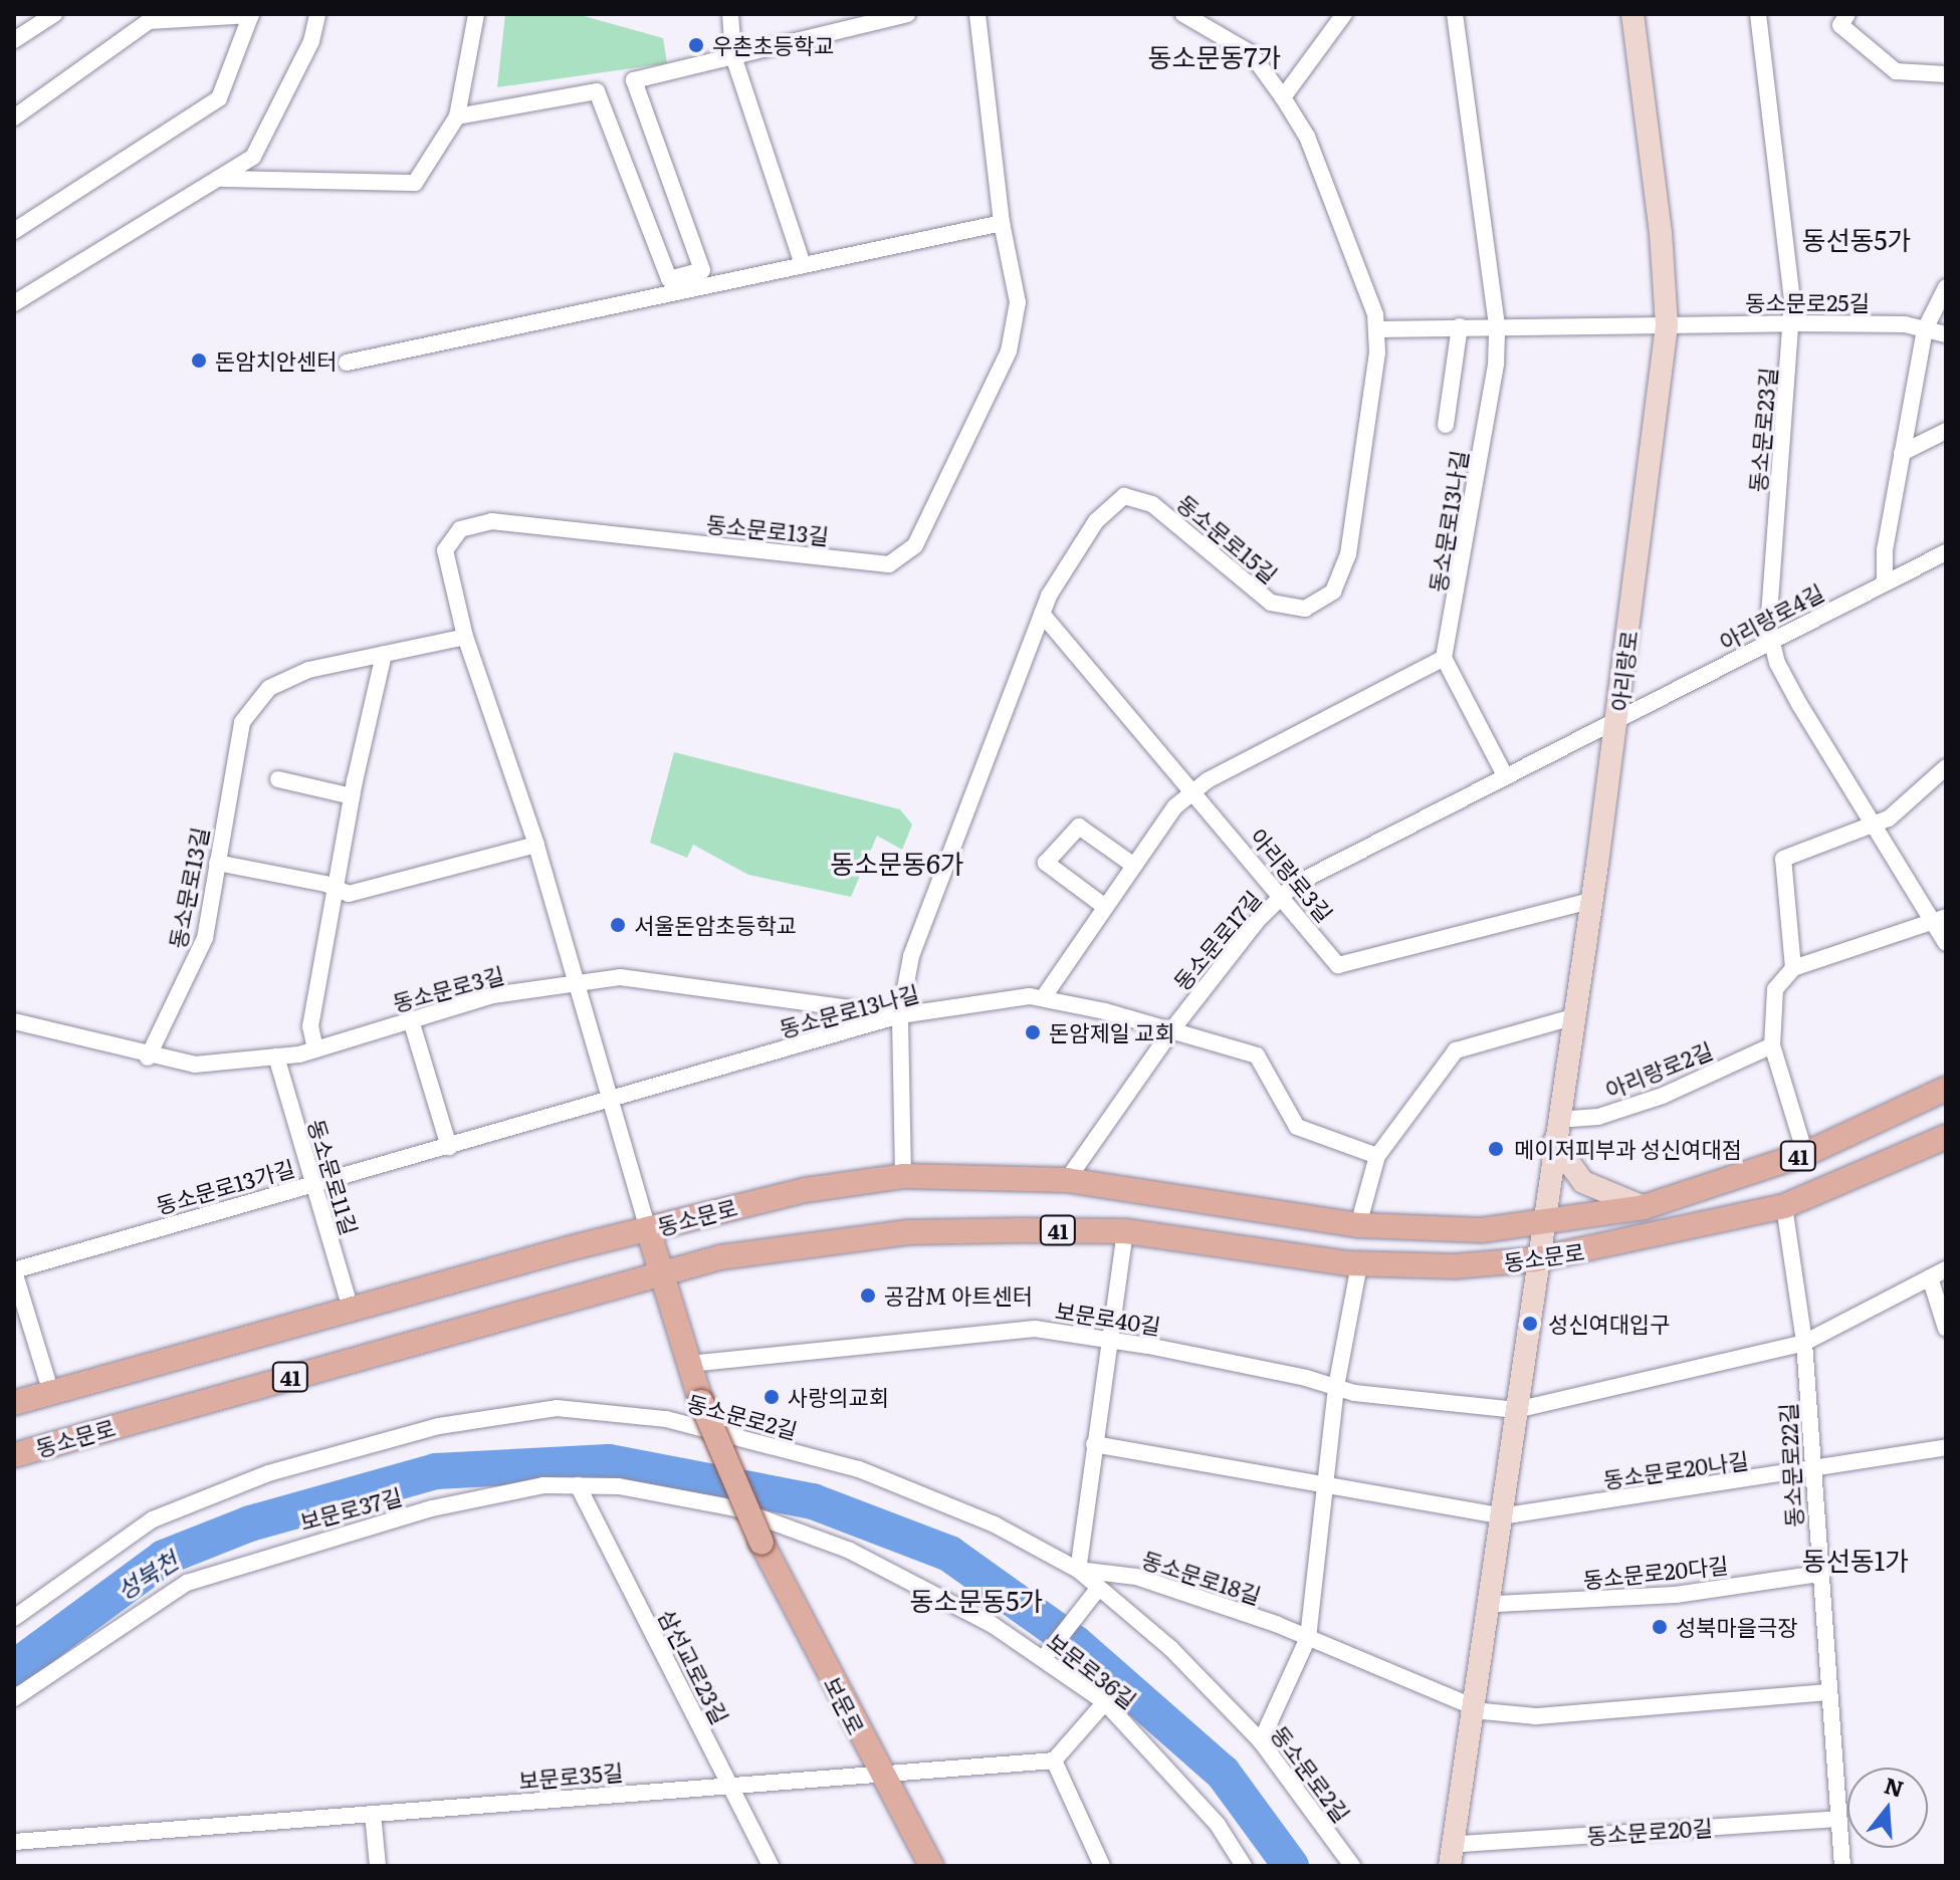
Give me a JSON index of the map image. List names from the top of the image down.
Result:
{
  "streets": {
    "main road": [
      "아리랑로",
      "41",
      "동소문로",
      "보문로",
      "동소문로20길"
    ],
    "street": [
      "동소문로25길",
      "동소문로23길",
      "동소문로13나길",
      "동소문로13길",
      "동소문로15길",
      "아리랑로4길",
      "아리랑로3길",
      "동소문로17길",
      "동소문로3길",
      "아리랑로2길",
      "동소문로11길",
      "동소문로13가길",
      "보문로40길",
      "동소문로2길",
      "동소문로22길",
      "동소문로20나길",
      "보문로37길",
      "동소문로20다길",
      "동소문로18길",
      "삼선교로23길",
      "보문로36길",
      "보문로35길"
    ]
  },
  "crossings": [
    ["동소문로25길", "동소문로23길"],
    ["동소문로25길", "아리랑로"],
    ["동소문로23길", "아리랑로4길"],
    ["동소문로13나길", "동소문로13길"],
    ["동소문로13나길", "동소문로15길"],
    ["동소문로13나길", "동소문로3길"],
    ["동소문로13나길", "동소문로13가길"],
    ["동소문로13길", "동소문로3길"],
    ["동소문로13길", "동소문로13가길"],
    ["동소문로13길", "동소문로"],
    ["동소문로15길", "아리랑로3길"],
    ["동소문로15길", "동소문로3길"],
    ["동소문로15길", "동소문로"],
    ["아리랑로4길", "아리랑로"],
    ["아리랑로4길", "동소문로17길"],
    ["아리랑로", "아리랑로3길"],
    ["아리랑로", "동소문로17길"],
    ["아리랑로", "아리랑로2길"],
    ["아리랑로", "동소문로"],
    ["아리랑로", "동소문로20길"],
    ["아리랑로3길", "동소문로17길"],
    ["동소문로17길", "동소문로"],
    ["동소문로3길", "동소문로11길"],
    ["동소문로11길", "동소문로13가길"],
    ["동소문로11길", "동소문로"],
    ["동소문로", "동소문로22길"],
    ["동소문로", "동소문로20길"],
    ["보문로40길", "보문로"],
    ["보문로40길", "동소문로20길"],
    ["동소문로2길", "동소문로18길"],
    ["동소문로22길", "동소문로20나길"],
    ["동소문로22길", "동소문로20다길"],
    ["동소문로22길", "동소문로20길"],
    ["동소문로20나길", "동소문로20길"],
    ["보문로37길", "삼선교로23길"],
    ["보문로37길", "보문로36길"],
    ["동소문로20다길", "동소문로20길"],
    ["삼선교로23길", "보문로35길"],
    ["보문로", "보문로35길"]
  ],
  "districts": [
    "동소문동7가",
    "동선동5가",
    "동소문동6가",
    "동선동1가",
    "동소문동5가"
  ],
  "water": ["성북천"],
  "places": [
    "우촌초등학교",
    "돈암치안센터",
    "서울돈암초등학교",
    "돈암제일 교회",
    "메이저피부과 성신여대점",
    "공감M 아트센터",
    "성신여대입구",
    "사랑의교회",
    "성북마을극장"
  ],
  "north": "top"
}
